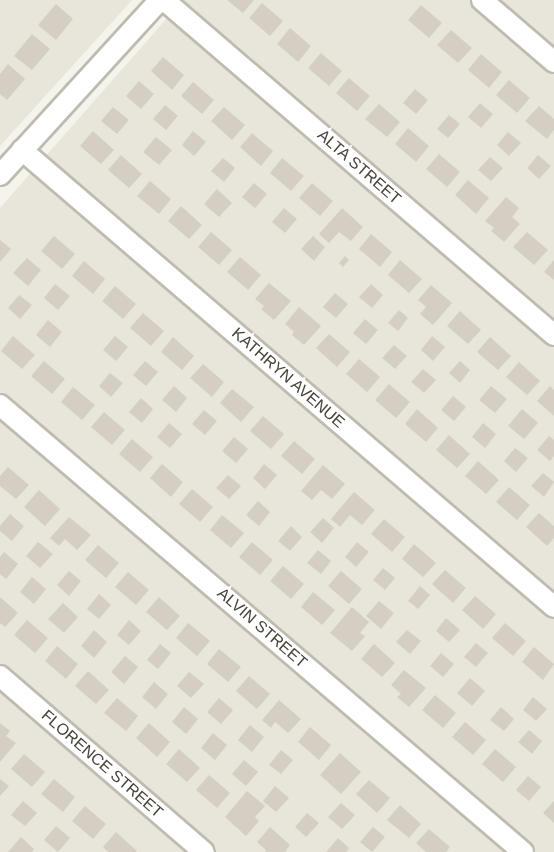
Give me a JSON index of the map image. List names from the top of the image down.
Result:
{
  "streets": {
    "street": [
      "ALTA STREET",
      "KATHRYN AVENUE",
      "ALVIN STREET",
      "FLORENCE STREET"
    ]
  }
}
